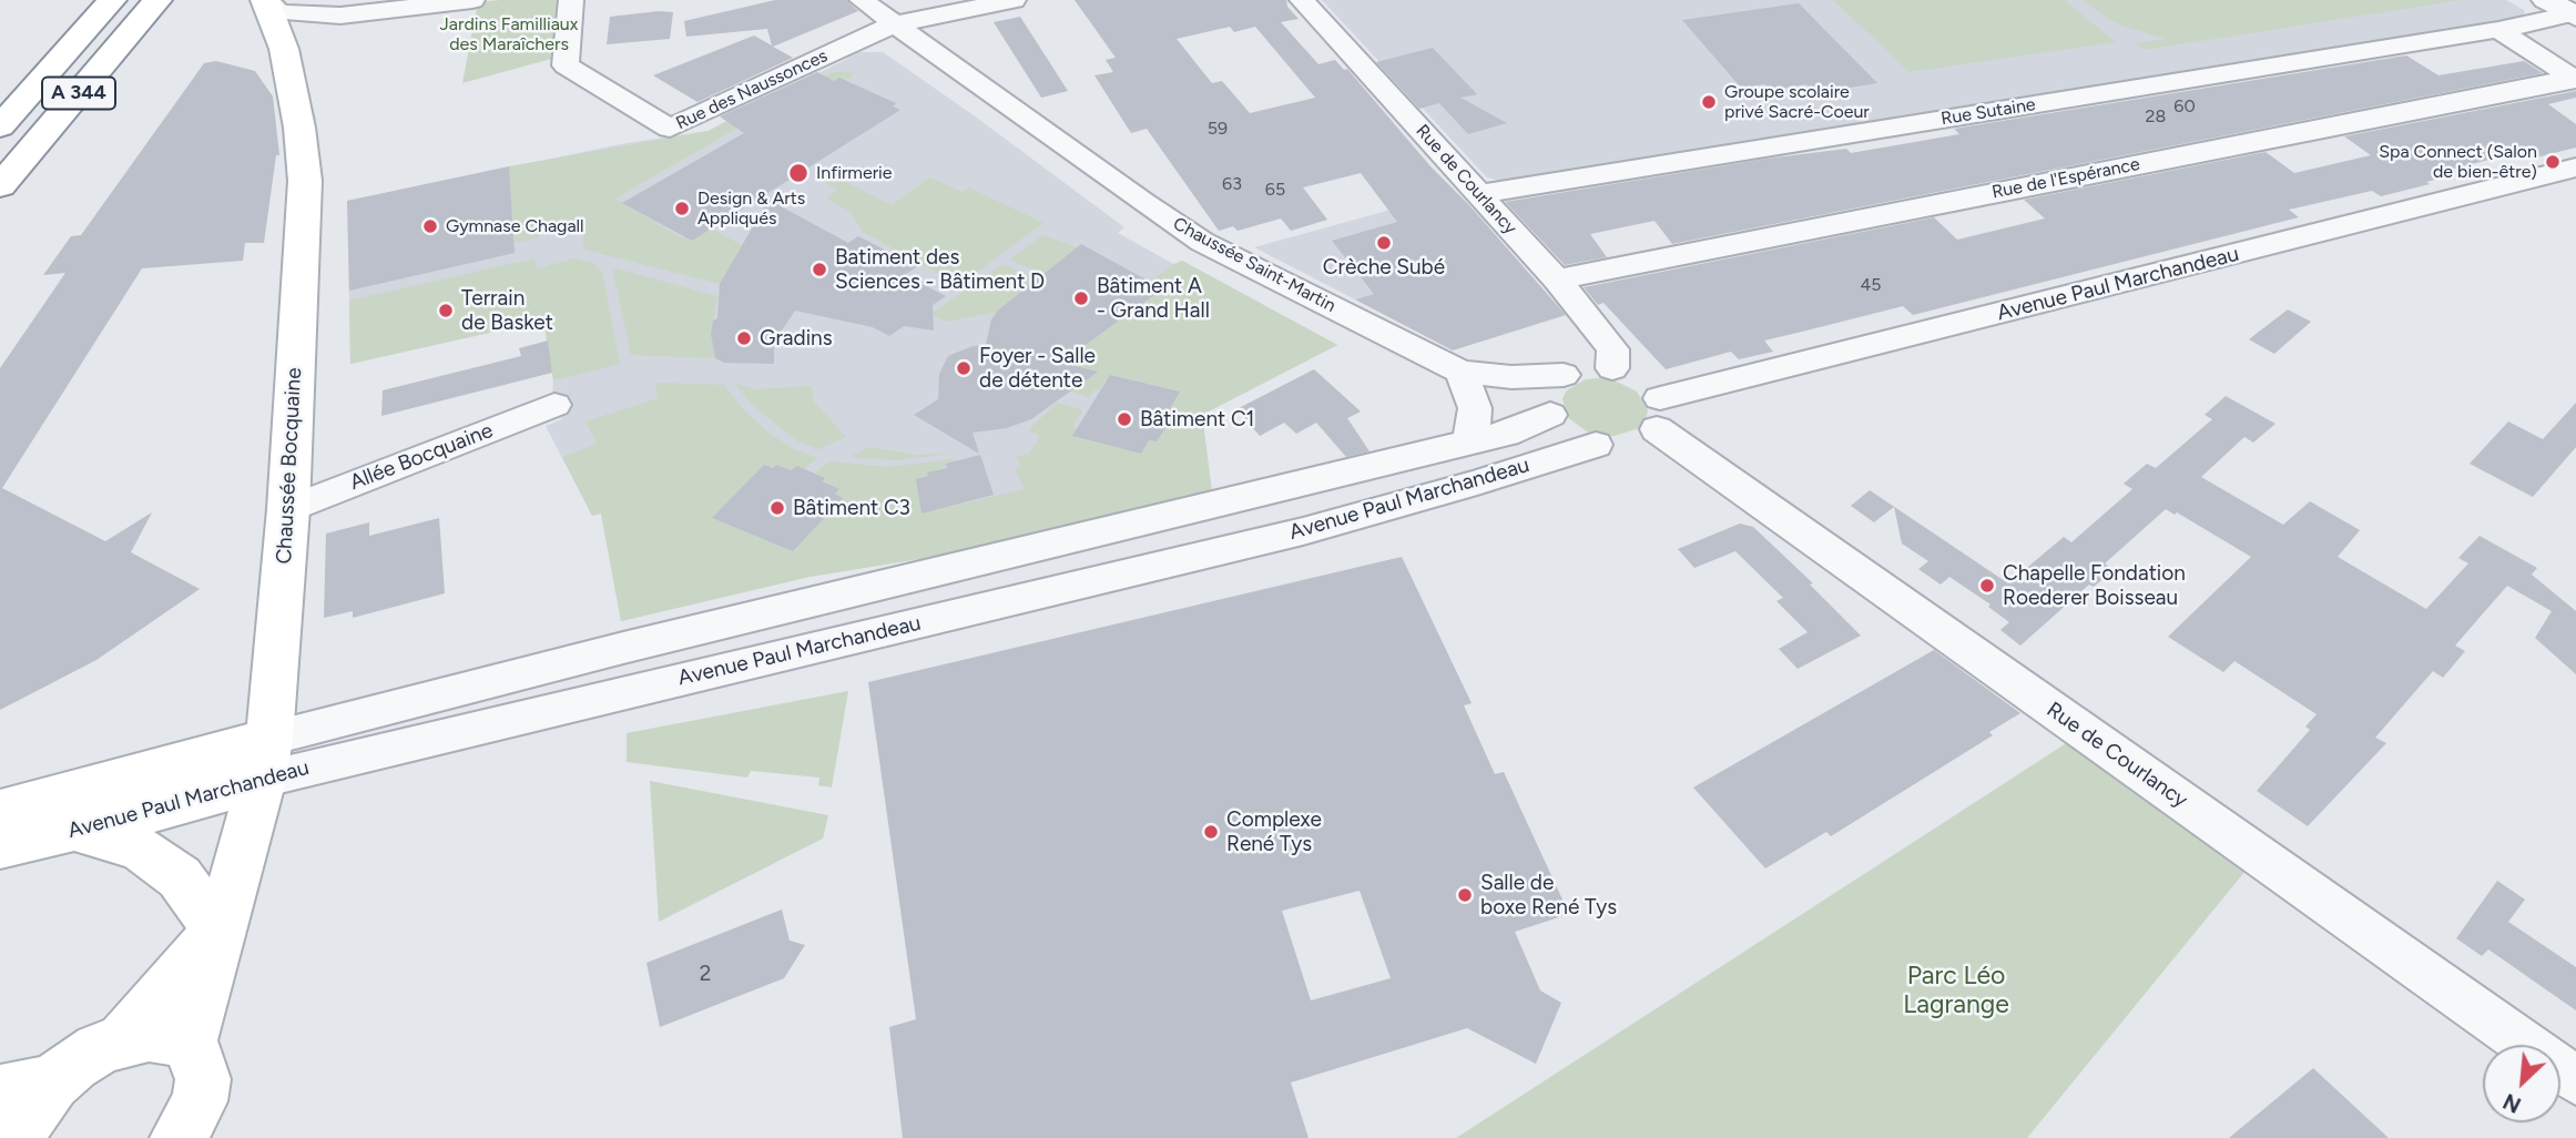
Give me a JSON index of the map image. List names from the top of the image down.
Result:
{
  "streets": {
    "main road": ["A 344", "Avenue Paul Marchandeau", "Chaussée Bocquaine"],
    "street": [
      "Rue des Naussonces",
      "Rue Sutaine",
      "Rue de l'Espérance",
      "Rue de Courlancy",
      "Chaussée Saint-Martin",
      "Allée Bocquaine"
    ]
  },
  "crossings": [
    ["Rue des Naussonces", "Chaussée Saint-Martin"],
    ["Rue Sutaine", "Rue de Courlancy"],
    ["Rue de l'Espérance", "Rue de Courlancy"],
    ["Rue de Courlancy", "Chaussée Saint-Martin"],
    ["Rue de Courlancy", "Avenue Paul Marchandeau"],
    ["Chaussée Saint-Martin", "Avenue Paul Marchandeau"],
    ["Avenue Paul Marchandeau", "Chaussée Bocquaine"],
    ["Allée Bocquaine", "Chaussée Bocquaine"]
  ],
  "parks": ["Jardins Familliaux des Maraîchers", "Parc Léo Lagrange"],
  "places": [
    "Groupe scolaire privé Sacré-Coeur",
    "Spa Connect (Salon de bien-être)",
    "Infirmerie",
    "Design & Arts Appliqués",
    "Gymnase Chagall",
    "Crèche Subé",
    "Batiment des Sciences - Bâtiment D",
    "Bâtiment A - Grand Hall",
    "Terrain de Basket",
    "Gradins",
    "Foyer - Salle de détente",
    "Bâtiment C1",
    "Bâtiment C3",
    "Chapelle Fondation Roederer Boisseau",
    "Complexe René Tys",
    "Salle de boxe René Tys"
  ],
  "house_numbers": [
    "60",
    "28",
    "59",
    "63",
    "65",
    "45",
    "2"
  ],
  "north": "bottom left"
}
